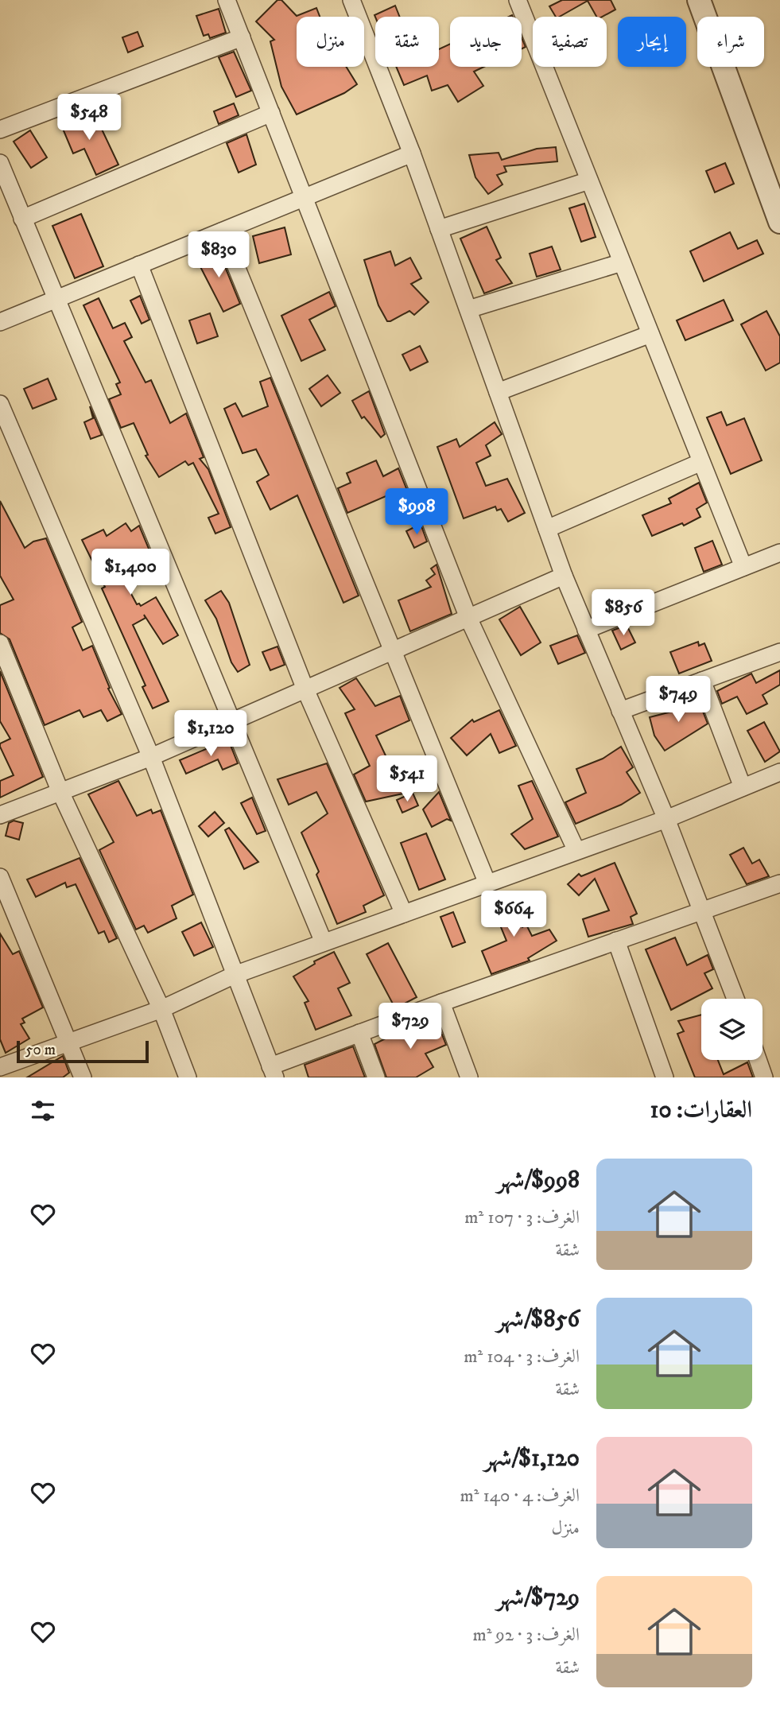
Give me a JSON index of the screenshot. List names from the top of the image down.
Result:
{
  "scale_bar": "50 m",
  "page": {
    "chip": [
      "شراء",
      "إيجار",
      "تصفية",
      "جديد",
      "شقة",
      "منزل"
    ],
    "price": [
      "$548",
      "$830",
      "$998",
      "$1,400",
      "$856",
      "$749",
      "$1,120",
      "$541",
      "$664",
      "$729"
    ],
    "scale": "50 m",
    "heading": "العقارات: 10",
    "list": [
      {
        "name": "$998/شهر",
        "note": "الغرف: 3 · 107 m² · شقة"
      },
      {
        "name": "$856/شهر",
        "note": "الغرف: 3 · 104 m² · شقة"
      },
      {
        "name": "$1,120/شهر",
        "note": "الغرف: 4 · 140 m² · منزل"
      },
      {
        "name": "$729/شهر",
        "note": "الغرف: 3 · 92 m² · شقة"
      }
    ]
  }
}
